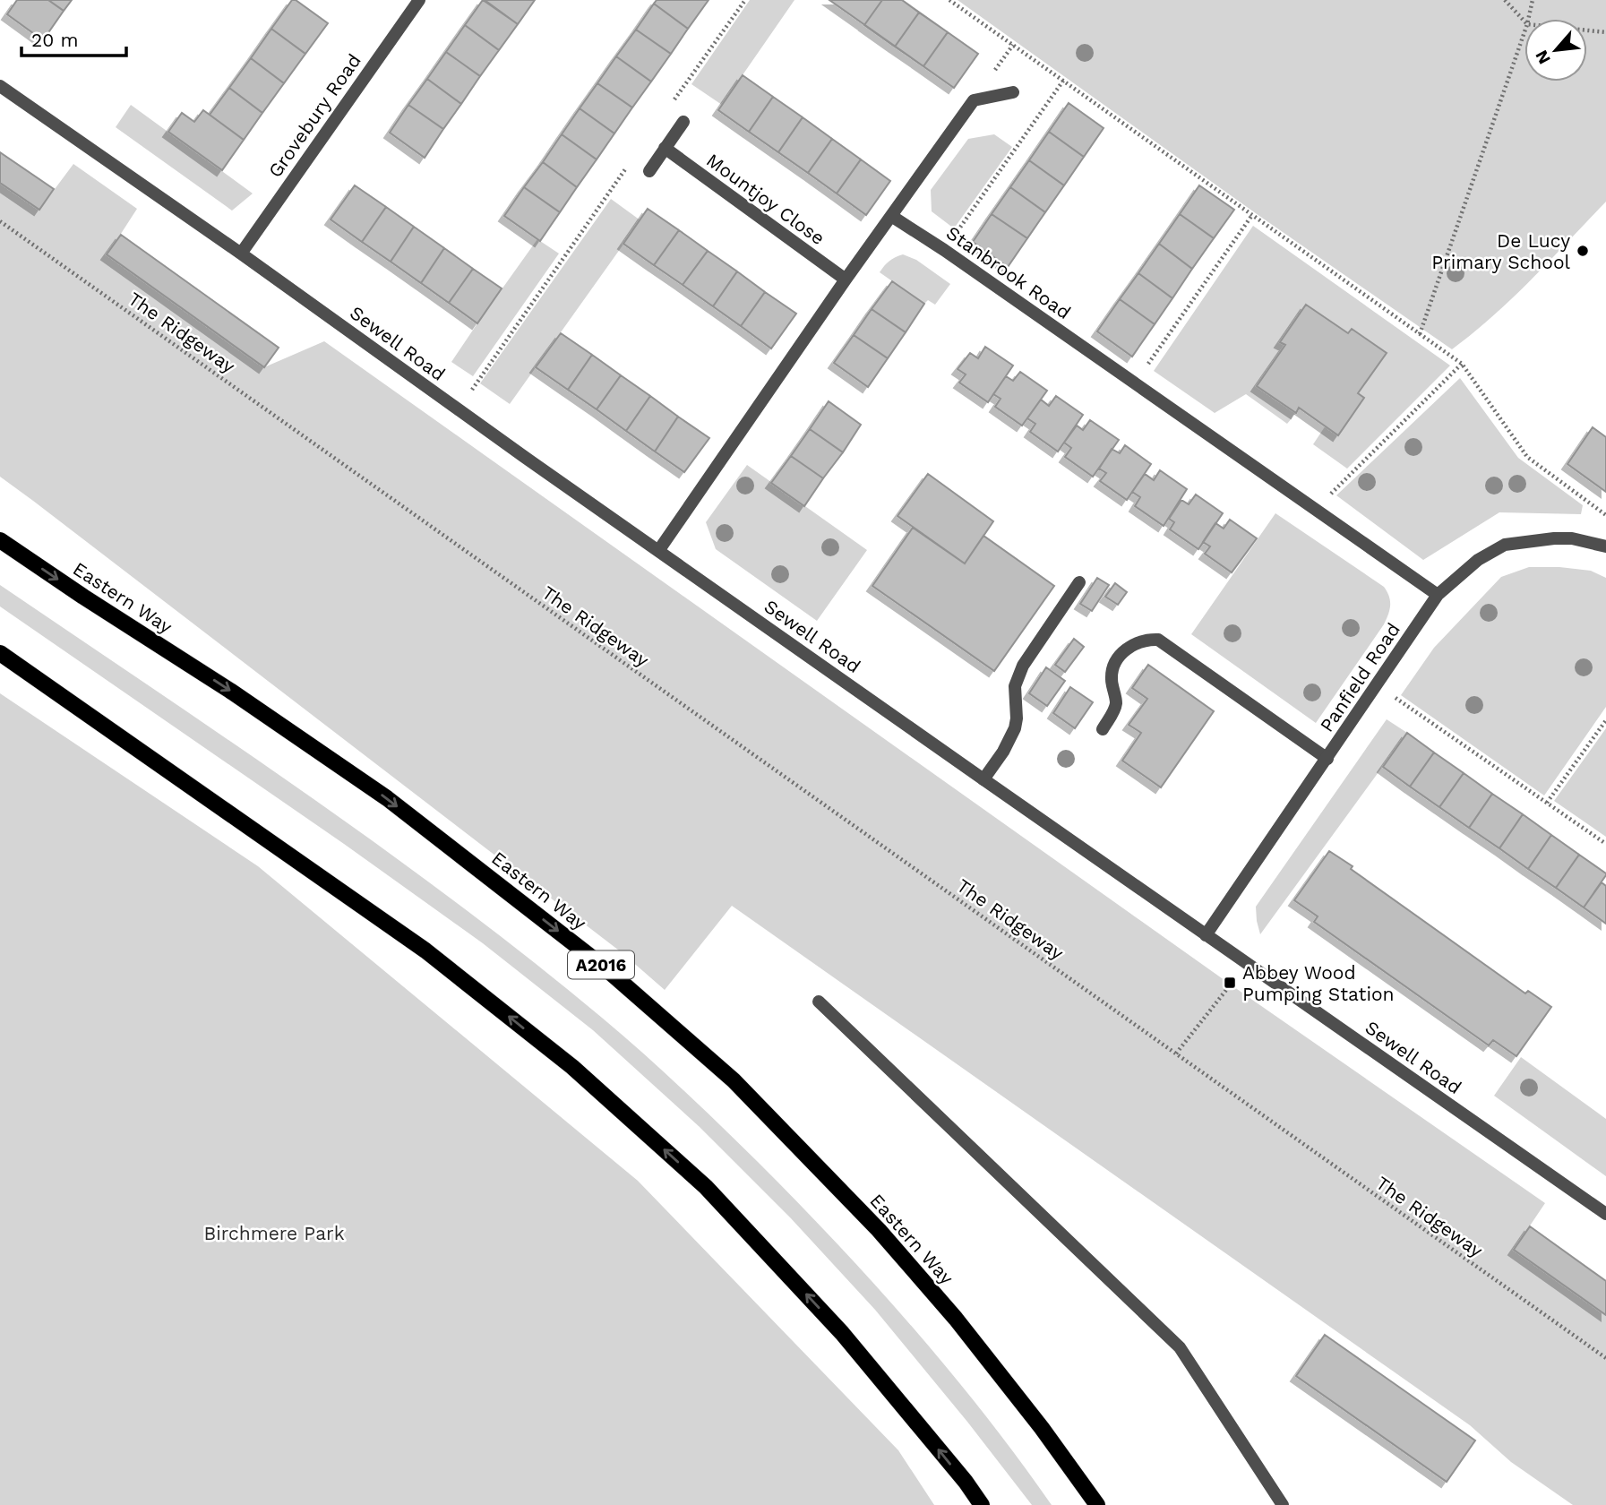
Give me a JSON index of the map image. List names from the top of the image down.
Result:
{
  "streets": {
    "main road": ["Eastern Way", "A2016"],
    "street": [
      "Grovebury Road",
      "Mountjoy Close",
      "Stanbrook Road",
      "Sewell Road",
      "Panfield Road"
    ],
    "path": ["The Ridgeway"]
  },
  "crossings": [
    ["Grovebury Road", "Sewell Road"],
    ["Stanbrook Road", "Panfield Road"],
    ["Sewell Road", "Panfield Road"]
  ],
  "parks": ["Birchmere Park"],
  "places": {
    "other": ["De Lucy Primary School"],
    "transit": ["Abbey Wood Pumping Station"]
  },
  "scale_bar": "20 m",
  "north": "bottom left"
}
